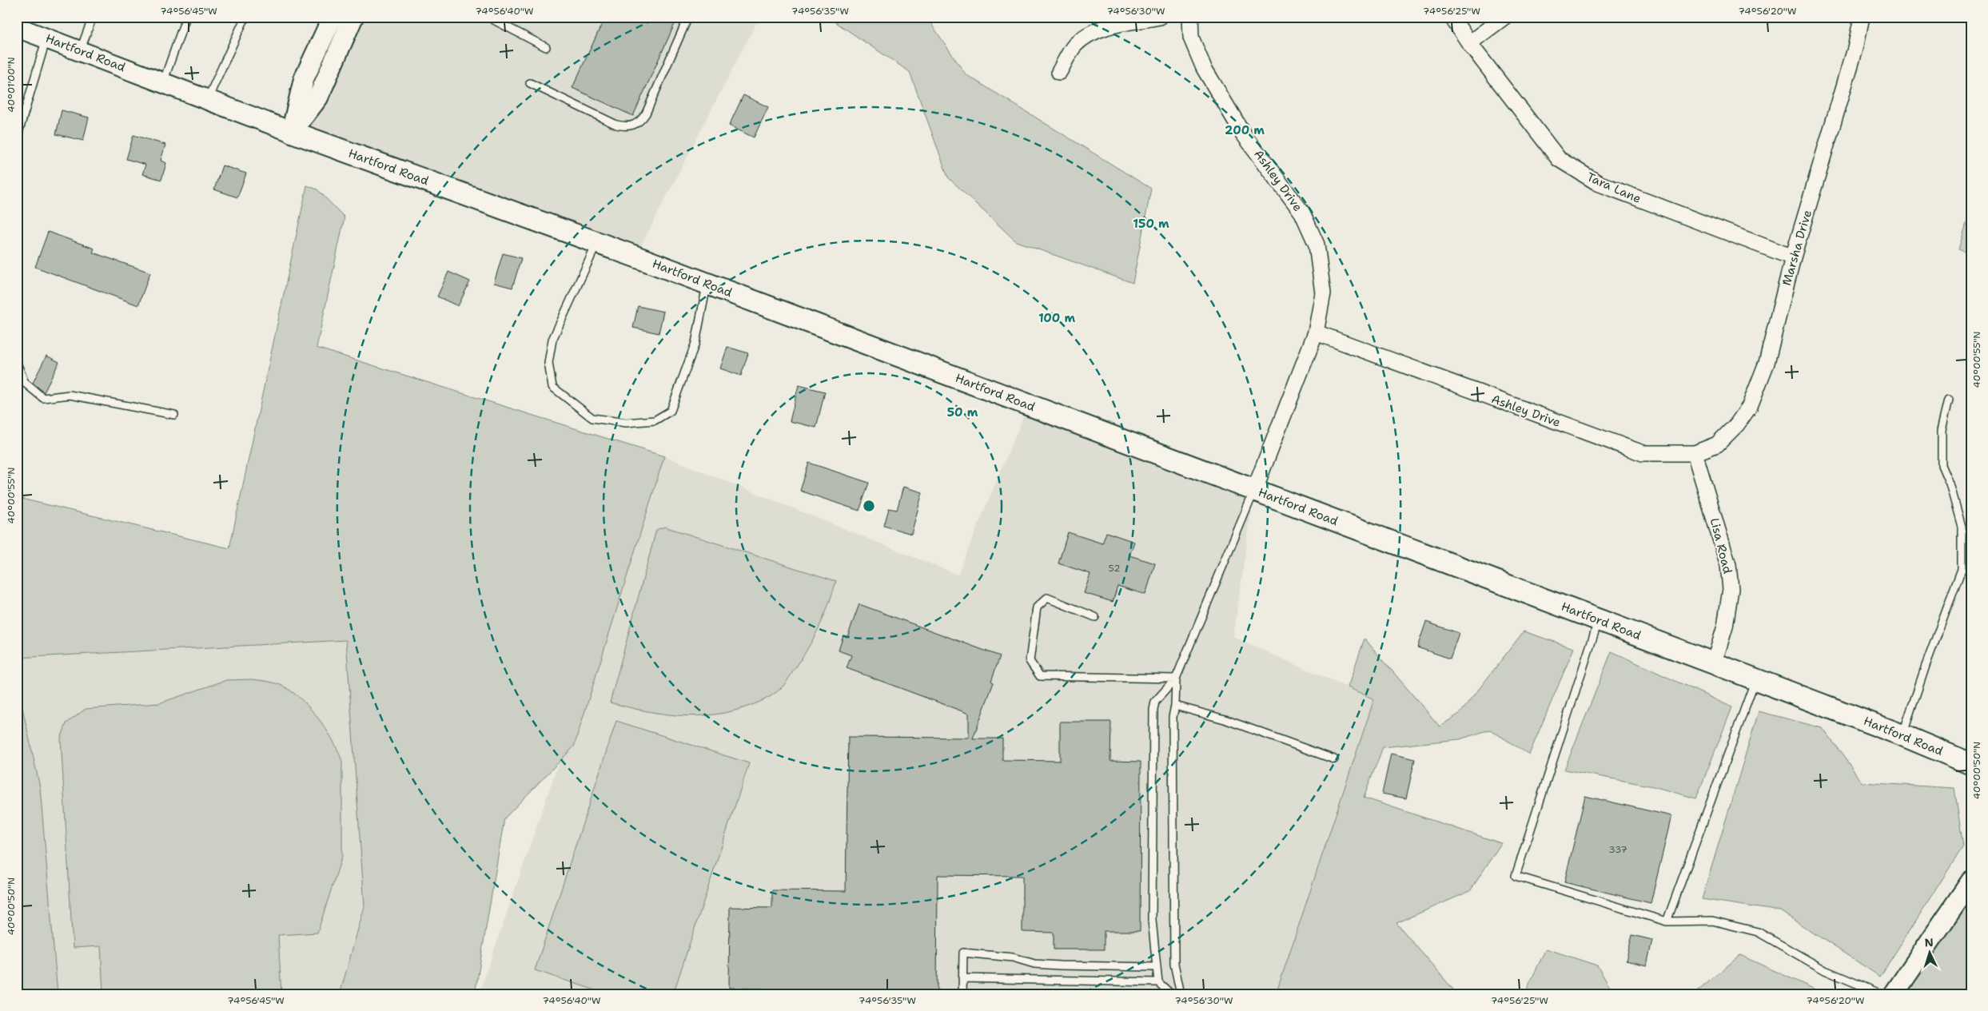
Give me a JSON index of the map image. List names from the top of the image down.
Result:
{
  "streets": {
    "main road": ["Hartford Road"],
    "street": [
      "Ashley Drive",
      "Tara Lane",
      "Marsha Drive",
      "Lisa Road"
    ]
  },
  "crossings": [
    ["Hartford Road", "Ashley Drive"],
    ["Hartford Road", "Lisa Road"],
    ["Ashley Drive", "Marsha Drive"],
    ["Ashley Drive", "Lisa Road"],
    ["Tara Lane", "Marsha Drive"],
    ["Marsha Drive", "Lisa Road"]
  ],
  "house_numbers": ["52", "337"],
  "north": "top",
  "coordinates": [
    "74°56'45\"W",
    "74°56'40\"W",
    "74°56'35\"W",
    "74°56'30\"W",
    "74°56'25\"W",
    "74°56'20\"W",
    "40°01'00\"N",
    "40°00'55\"N",
    "40°00'50\"N"
  ],
  "rings": [
    "200 m",
    "150 m",
    "100 m",
    "50 m"
  ]
}
